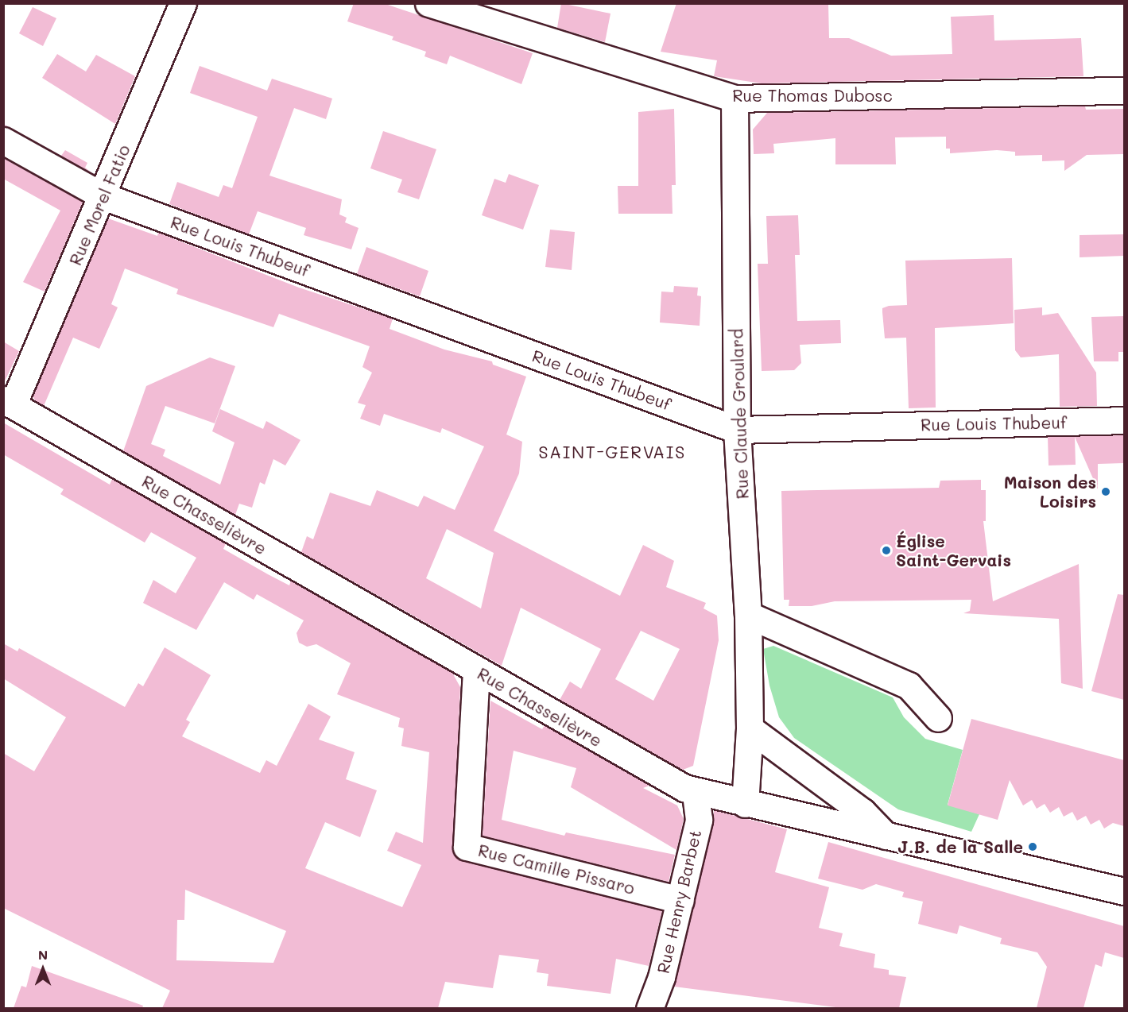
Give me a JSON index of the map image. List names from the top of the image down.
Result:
{
  "streets": {
    "street": [
      "Rue Thomas Dubosc",
      "Rue Morel Fatio",
      "Rue Louis Thubeuf",
      "Rue Claude Groulard",
      "Rue Chasselièvre",
      "Rue Camille Pissaro",
      "Rue Henry Barbet"
    ]
  },
  "crossings": [
    ["Rue Thomas Dubosc", "Rue Claude Groulard"],
    ["Rue Morel Fatio", "Rue Louis Thubeuf"],
    ["Rue Morel Fatio", "Rue Chasselièvre"],
    ["Rue Louis Thubeuf", "Rue Claude Groulard"],
    ["Rue Claude Groulard", "Rue Chasselièvre"],
    ["Rue Chasselièvre", "Rue Camille Pissaro"],
    ["Rue Chasselièvre", "Rue Henry Barbet"],
    ["Rue Camille Pissaro", "Rue Henry Barbet"]
  ],
  "districts": ["SAINT-GERVAIS"],
  "places": ["Maison des Loisirs", "Église Saint-Gervais", "J.B. de la Salle"],
  "north": "top"
}
